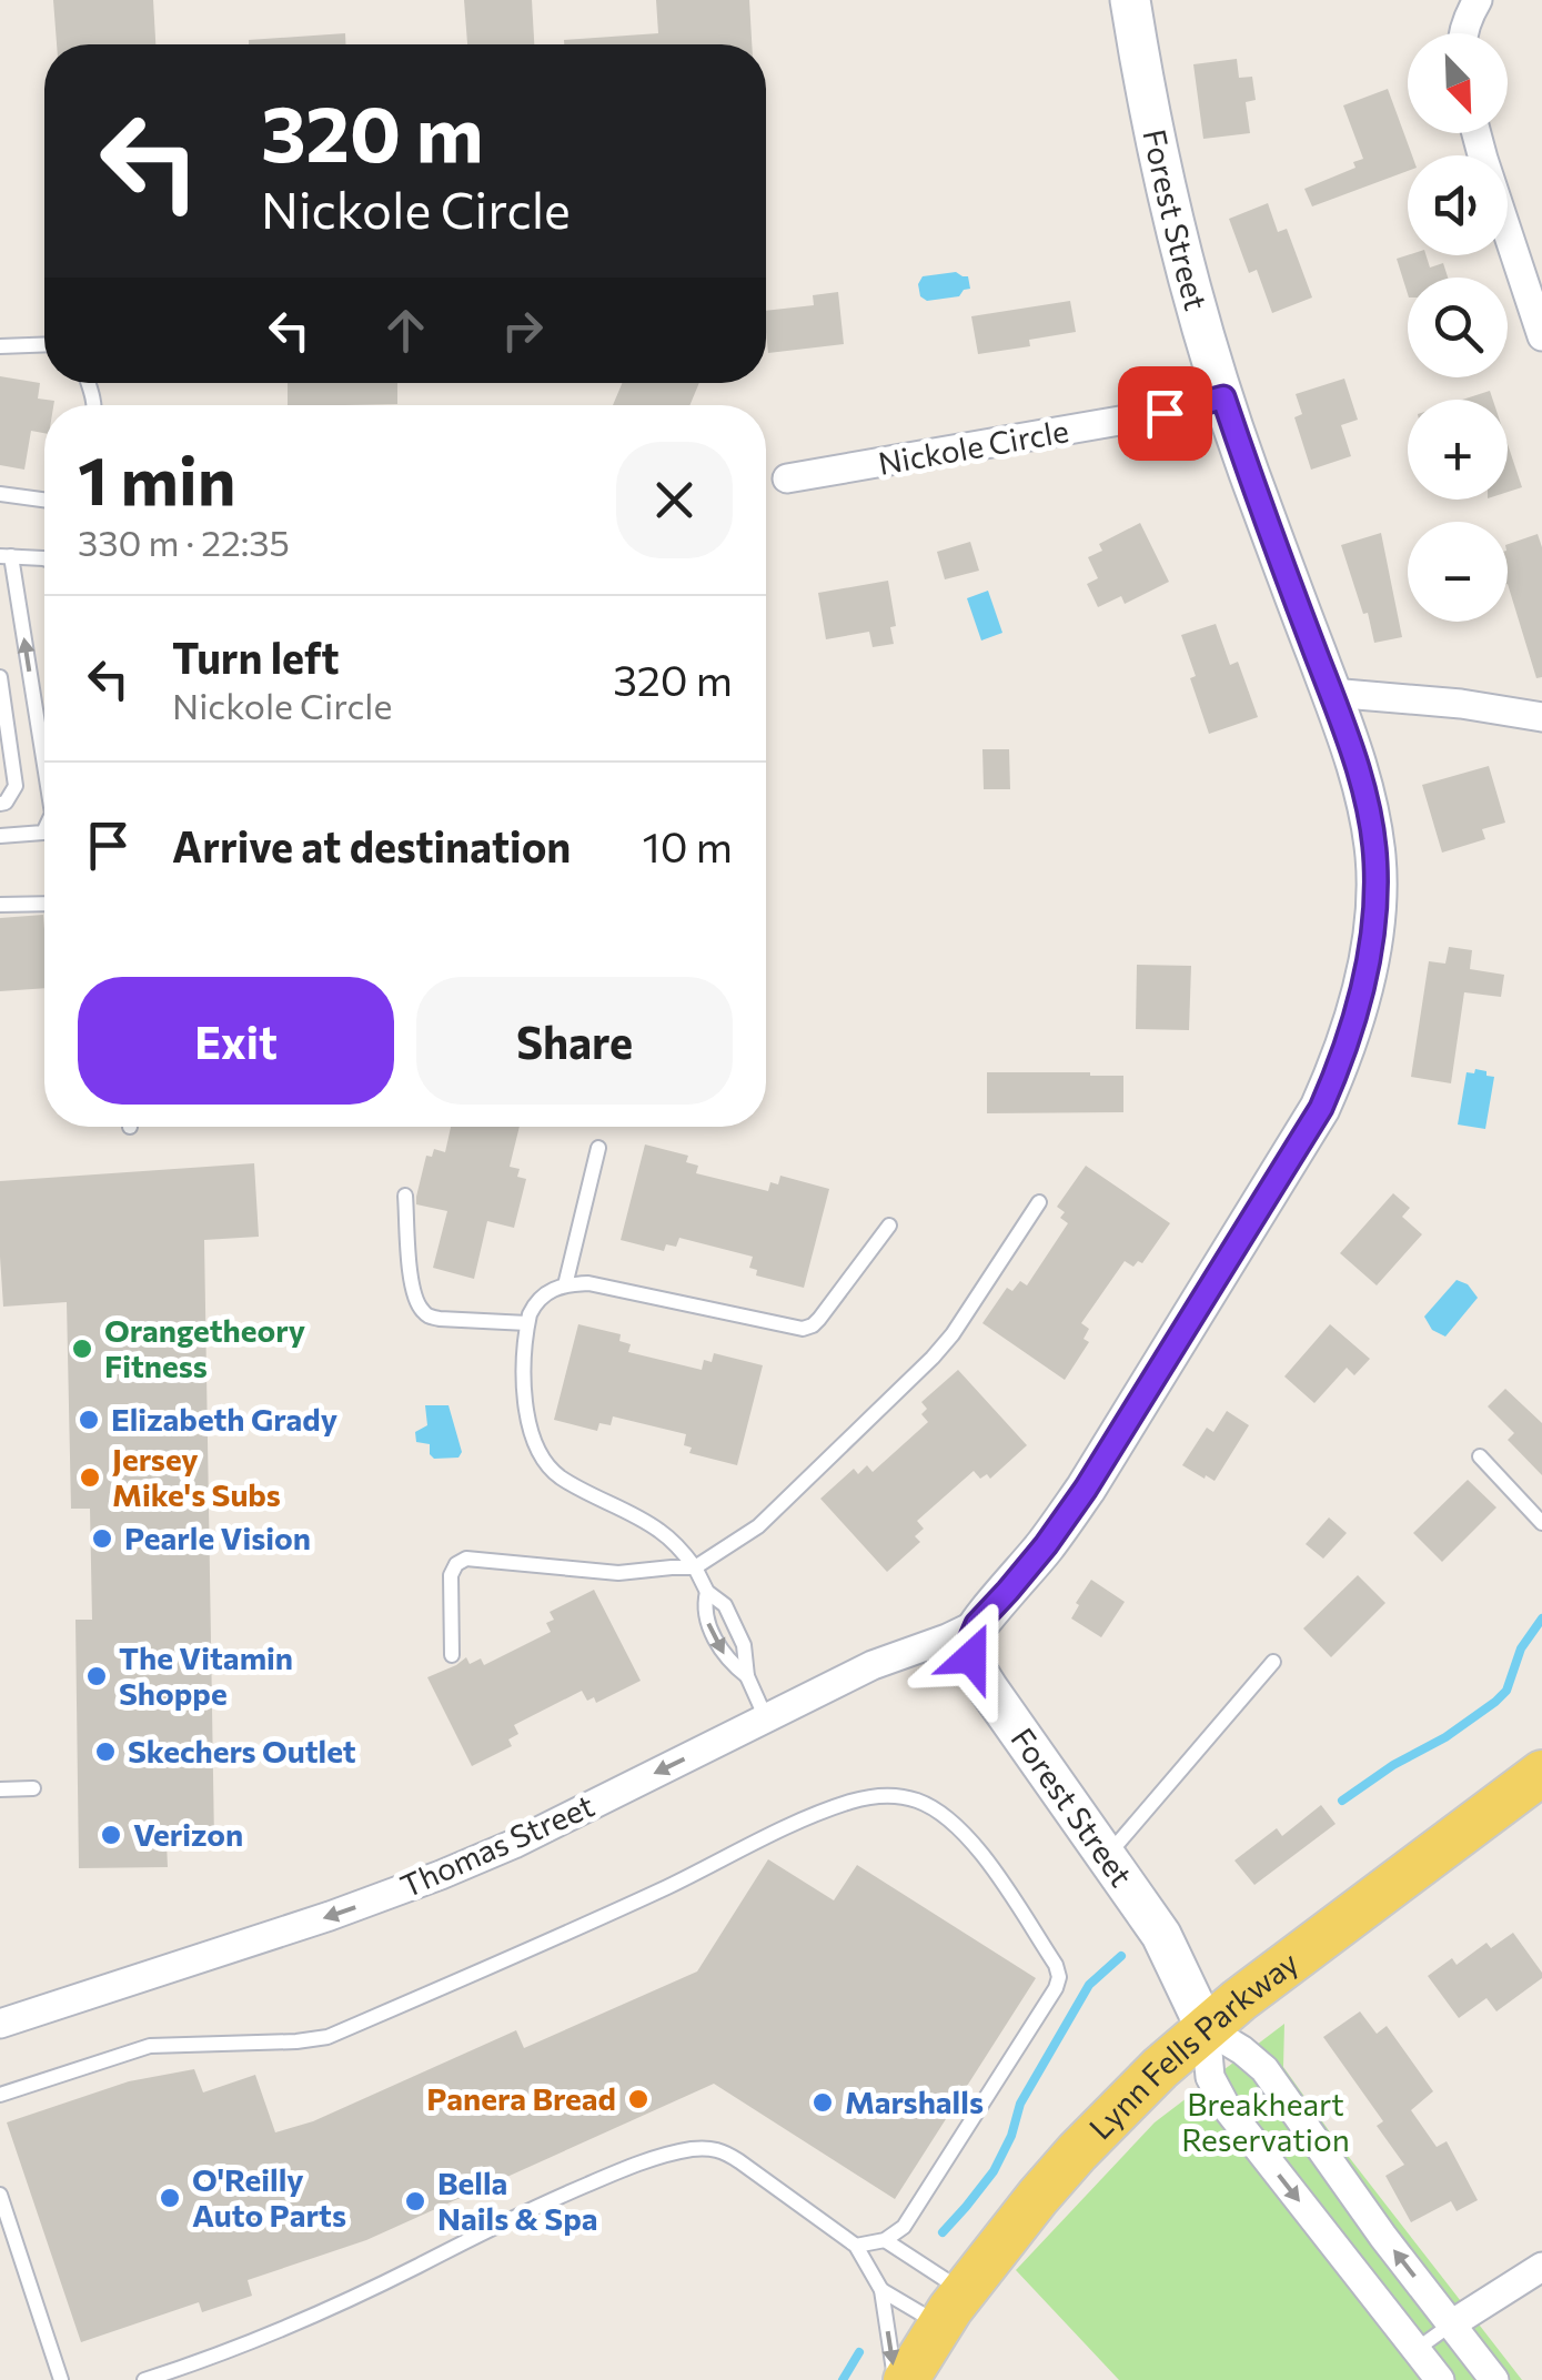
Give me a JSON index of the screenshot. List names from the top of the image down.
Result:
{
  "streets": {
    "main road": ["Lynn Fells Parkway"],
    "street": ["Forest Street", "Nickole Circle", "Thomas Street"]
  },
  "crossings": [
    ["Forest Street", "Nickole Circle"],
    ["Forest Street", "Thomas Street"],
    ["Forest Street", "Lynn Fells Parkway"]
  ],
  "one_way": ["Thomas Street"],
  "parks": ["Breakheart Reservation"],
  "places": [
    "Orangetheory Fitness",
    "Elizabeth Grady",
    "Jersey Mike's Subs",
    "Pearle Vision",
    "The Vitamin Shoppe",
    "Skechers Outlet",
    "Verizon",
    "Panera Bread",
    "Marshalls",
    "O'Reilly Auto Parts",
    "Bella Nails & Spa"
  ],
  "north": "bottom right",
  "page": {
    "map_buttons": ["+", "−"],
    "turn": ["320 m", "Nickole Circle"],
    "heading": ["1 min", "330 m · 22:35"],
    "list": [
      {
        "name": "Turn left",
        "note": "Nickole Circle",
        "value": "320 m"
      },
      {
        "name": "Arrive at destination",
        "value": "10 m"
      }
    ],
    "buttons": ["Exit", "Share"]
  }
}
